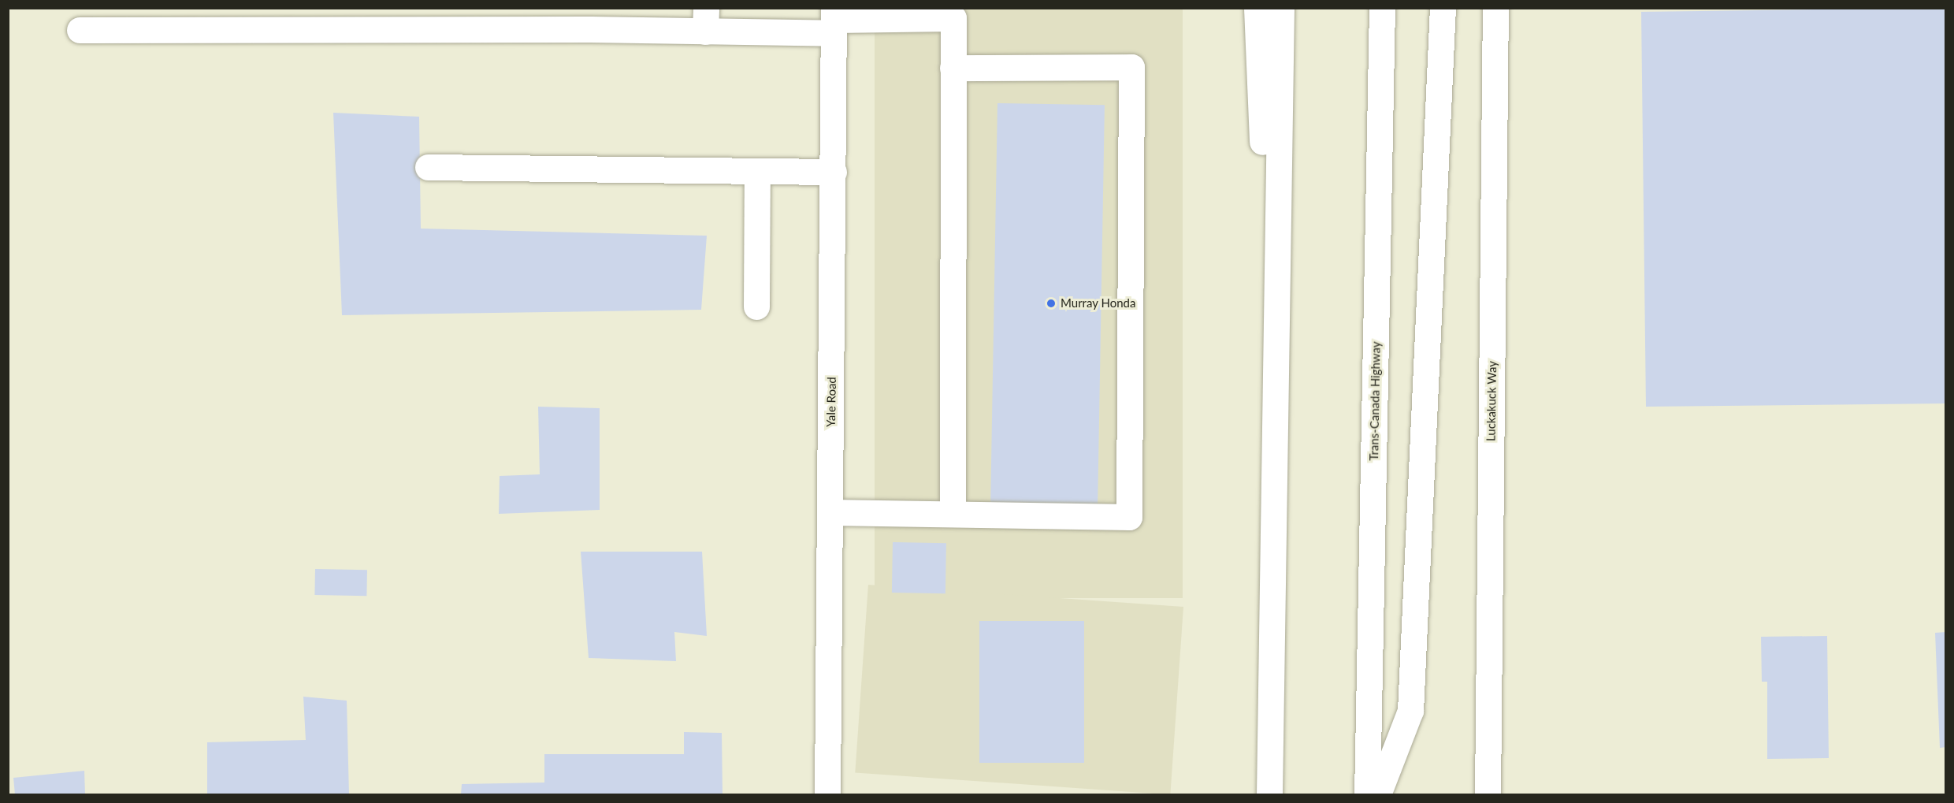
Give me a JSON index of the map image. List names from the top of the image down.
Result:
{
  "streets": {
    "main road": ["Trans-Canada Highway", "Luckakuck Way", "Yale Road"]
  },
  "places": ["Murray Honda"]
}
